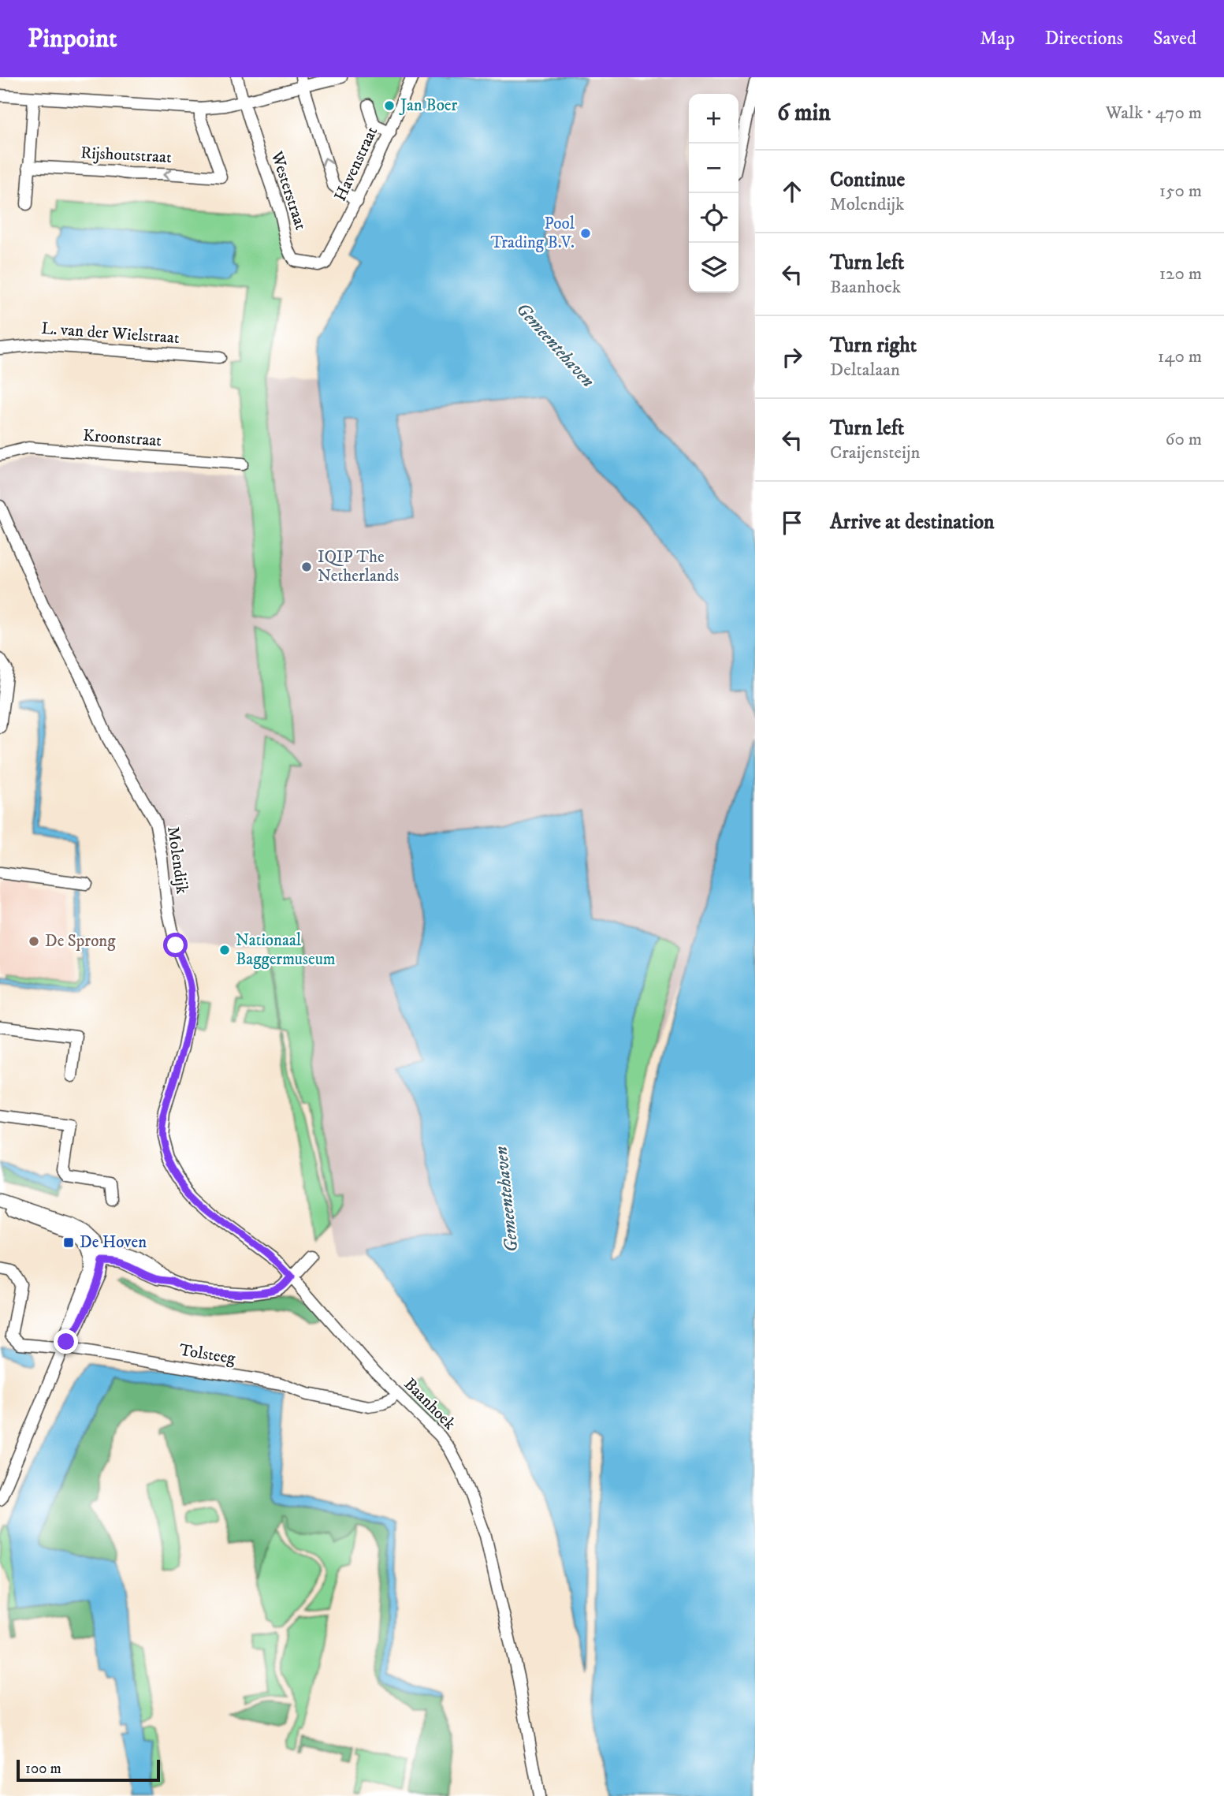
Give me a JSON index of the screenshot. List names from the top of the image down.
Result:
{
  "streets": {
    "street": [
      "Rijshoutstraat",
      "Havenstraat",
      "Westerstraat",
      "L. van der Wielstraat",
      "Kroonstraat",
      "Molendijk",
      "Tolsteeg",
      "Baanhoek"
    ]
  },
  "crossings": [
    ["Havenstraat", "Westerstraat"],
    ["Molendijk", "Baanhoek"]
  ],
  "water": ["Gemeentehaven"],
  "places": {
    "other": [
      "Jan Boer",
      "Pool Trading B.V.",
      "IQIP The Netherlands",
      "De Sprong",
      "Nationaal Baggermuseum"
    ],
    "transit": ["De Hoven"]
  },
  "scale_bar": "100 m",
  "page": {
    "header": "Pinpoint",
    "nav": ["Map", "Directions", "Saved"],
    "heading": ["6 min", "Walk · 470 m"],
    "map_buttons": ["+", "−"],
    "list": [
      ["Continue", "Molendijk", "150 m"],
      ["Turn left", "Baanhoek", "120 m"],
      ["Turn right", "Deltalaan", "140 m"],
      ["Turn left", "Craijensteijn", "60 m"],
      "Arrive at destination"
    ],
    "scale": "100 m"
  }
}
